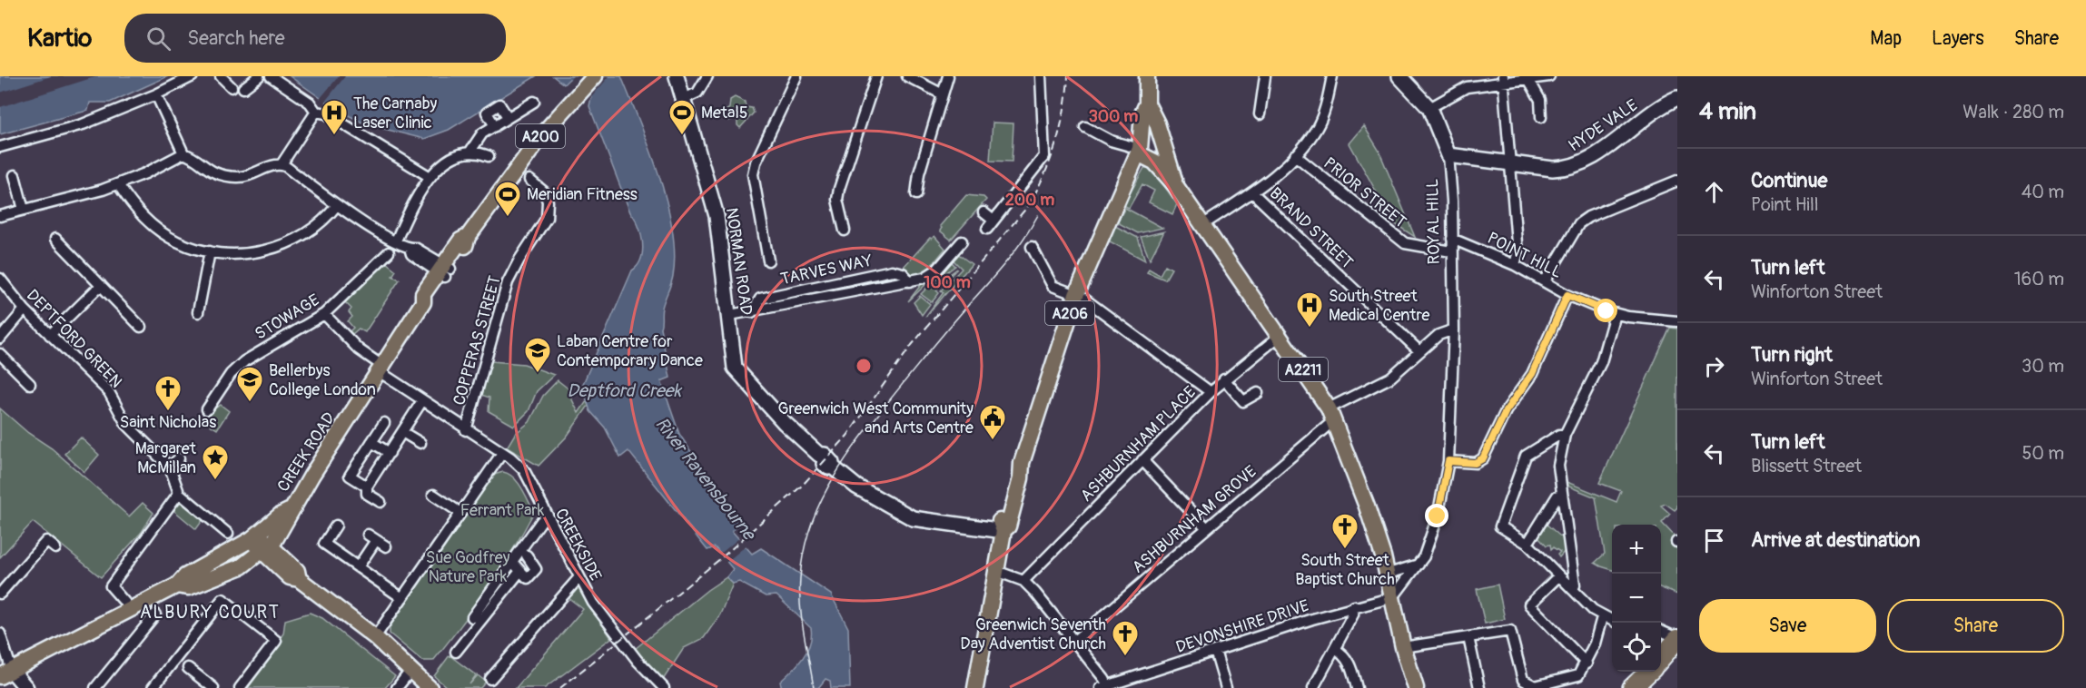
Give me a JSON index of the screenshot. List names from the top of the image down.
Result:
{
  "streets": {
    "main road": [
      "HYDE VALE",
      "A200",
      "ROYAL HILL",
      "NORMAN ROAD",
      "A206",
      "A2211",
      "CREEK ROAD"
    ],
    "street": [
      "PRIOR STREET",
      "BRAND STREET",
      "POINT HILL",
      "TARVES WAY",
      "STOWAGE",
      "DEPTFORD GREEN",
      "COPPERAS STREET",
      "ASHBURNHAM PLACE",
      "ASHBURNHAM GROVE",
      "CREEKSIDE",
      "DEVONSHIRE DRIVE"
    ]
  },
  "crossings": [
    ["HYDE VALE", "ROYAL HILL"],
    ["PRIOR STREET", "ROYAL HILL"],
    ["ROYAL HILL", "POINT HILL"],
    ["ROYAL HILL", "A2211"],
    ["ROYAL HILL", "DEVONSHIRE DRIVE"],
    ["NORMAN ROAD", "TARVES WAY"],
    ["NORMAN ROAD", "A206"],
    ["A206", "A2211"],
    ["STOWAGE", "CREEKSIDE"],
    ["COPPERAS STREET", "CREEKSIDE"],
    ["A2211", "ASHBURNHAM PLACE"],
    ["A2211", "ASHBURNHAM GROVE"],
    ["A2211", "DEVONSHIRE DRIVE"],
    ["CREEK ROAD", "CREEKSIDE"]
  ],
  "districts": ["ALBURY COURT"],
  "water": ["Deptford Creek", "River Ravensbourne"],
  "parks": ["Ferrant Park", "Sue Godfrey Nature Park"],
  "places": {
    "hospital": ["The Carnaby Laser Clinic", "South Street Medical Centre"],
    "sports": ["Metal5", "Meridian Fitness"],
    "school or university": ["Laban Centre for Contemporary Dance", "Bellerbys College London"],
    "church": ["Saint Nicholas", "South Street Baptist Church", "Greenwich Seventh Day Adventist Church"],
    "public building": ["Greenwich West Community and Arts Centre"],
    "place": ["Margaret McMillan"]
  },
  "page": {
    "header": "Kartio",
    "search": "Search here",
    "nav": ["Map", "Layers", "Share"],
    "heading": ["4 min", "Walk · 280 m"],
    "list": [
      ["Continue", "Point Hill", "40 m"],
      ["Turn left", "Winforton Street", "160 m"],
      ["Turn right", "Winforton Street", "30 m"],
      ["Turn left", "Blissett Street", "50 m"],
      "Arrive at destination"
    ],
    "map_buttons": ["+", "−"],
    "buttons": ["Save", "Share"]
  },
  "rings": ["300 m", "200 m", "100 m"]
}
